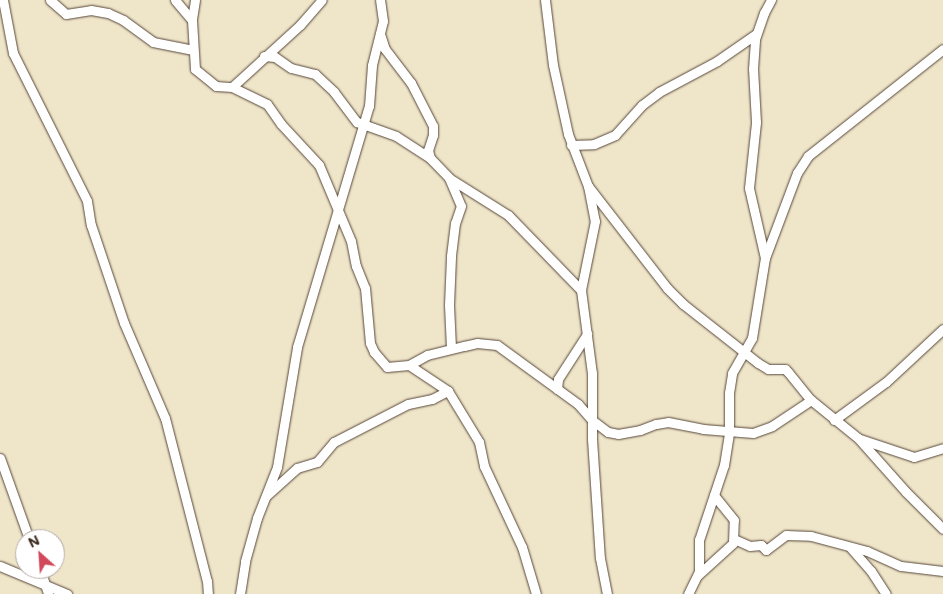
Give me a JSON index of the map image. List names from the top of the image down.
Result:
{
  "north": "top left"
}
